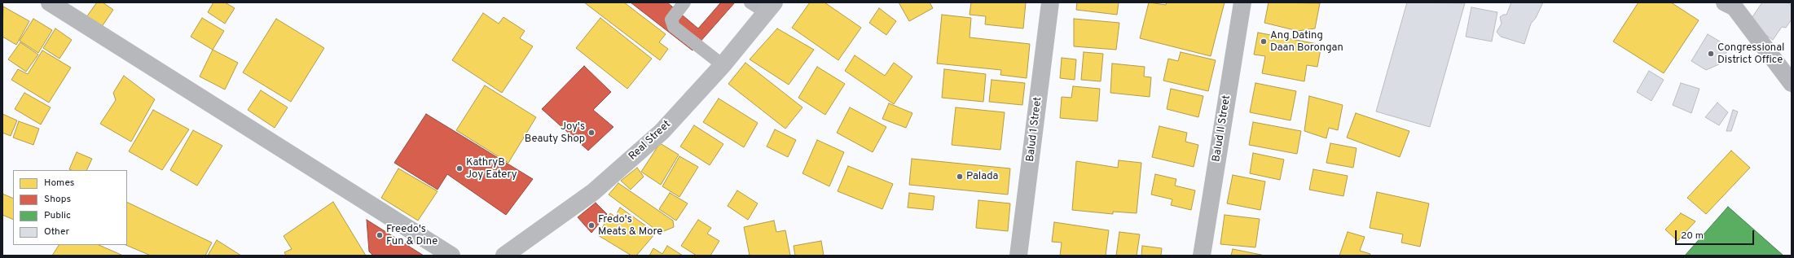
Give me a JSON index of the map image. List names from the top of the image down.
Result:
{
  "streets": {
    "main road": ["Real Street"],
    "street": ["Balud II Street", "Balud 1 Street"]
  },
  "places": [
    "Ang Dating Daan Borongan",
    "Congressional District Office",
    "Joy's Beauty Shop",
    "KathryB Joy Eatery",
    "Palada",
    "Fredo's Meats & More",
    "Freedo's Fun & Dine"
  ],
  "legend": [
    "Homes",
    "Shops",
    "Public",
    "Other"
  ],
  "scale_bar": "20 m"
}
